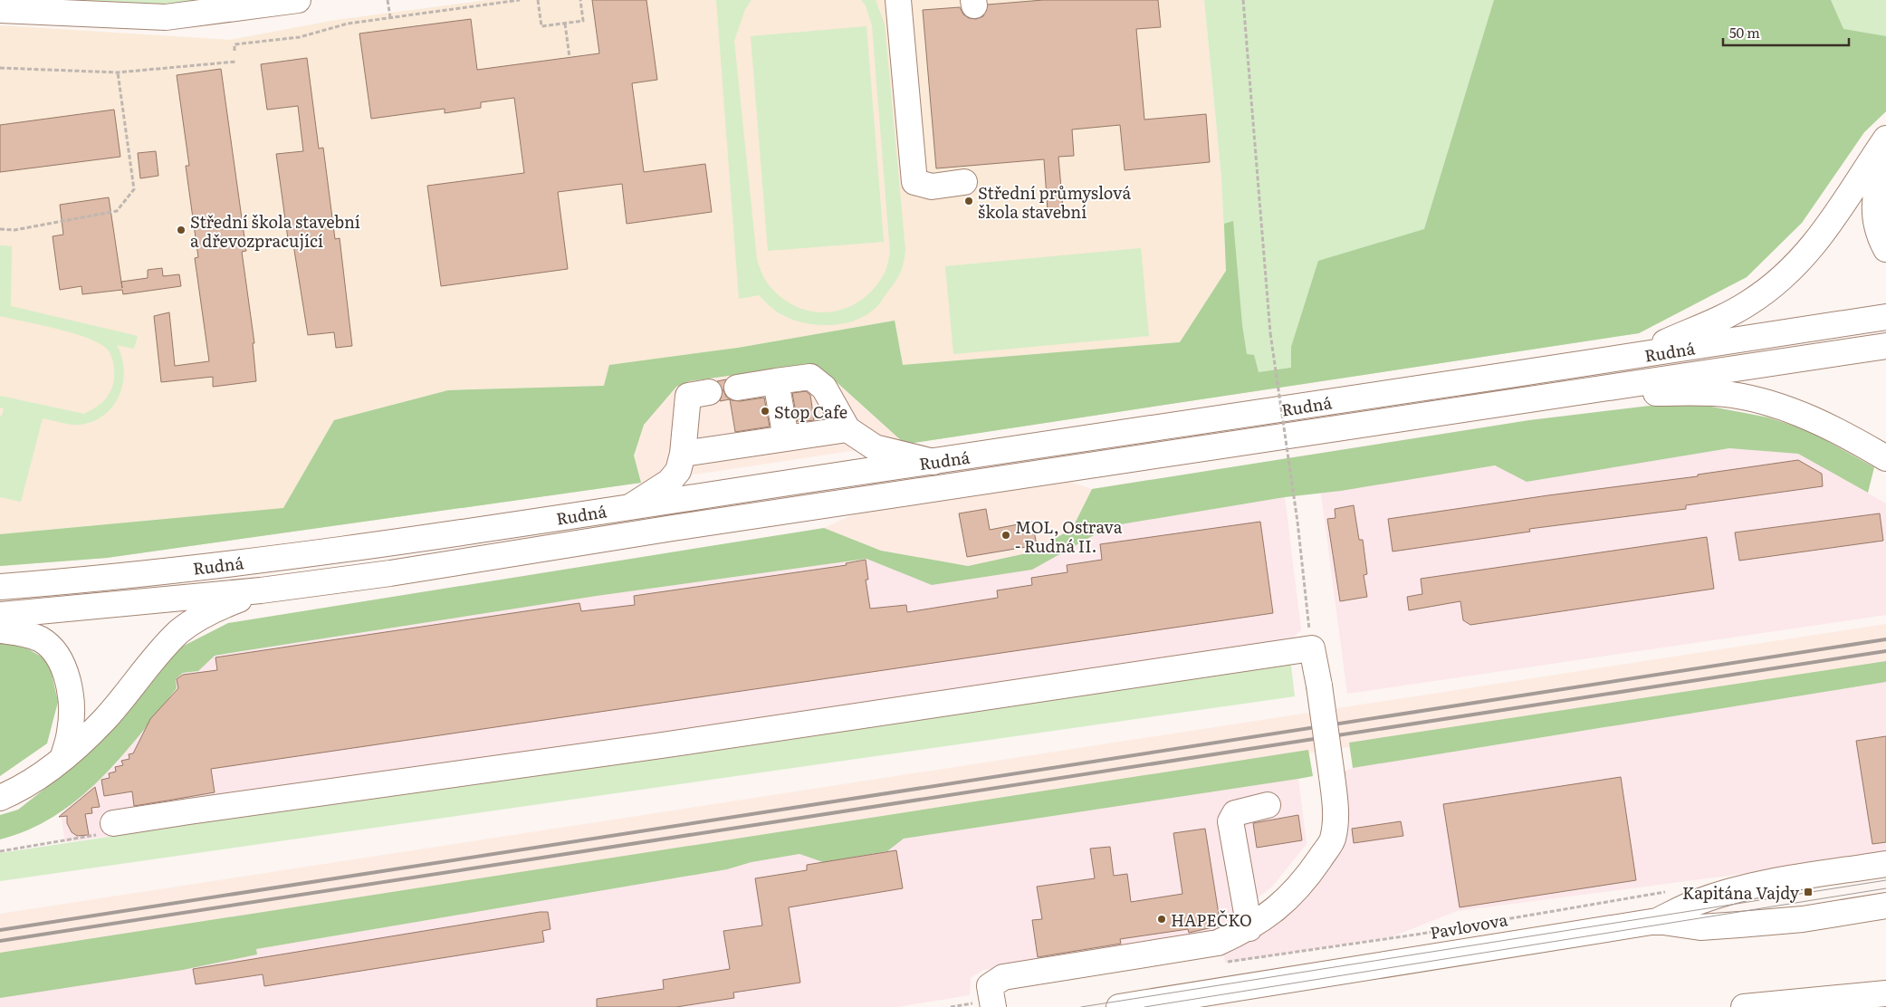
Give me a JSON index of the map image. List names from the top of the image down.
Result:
{
  "streets": {
    "main road": ["Rudná", "Pavlovova"]
  },
  "places": {
    "other": [
      "Střední průmyslová škola stavební",
      "Střední škola stavební a dřevozpracující",
      "Stop Cafe",
      "MOL, Ostrava - Rudná II.",
      "HAPEČKO"
    ],
    "transit": ["Kapitána Vajdy"]
  },
  "scale_bar": "50 m"
}
